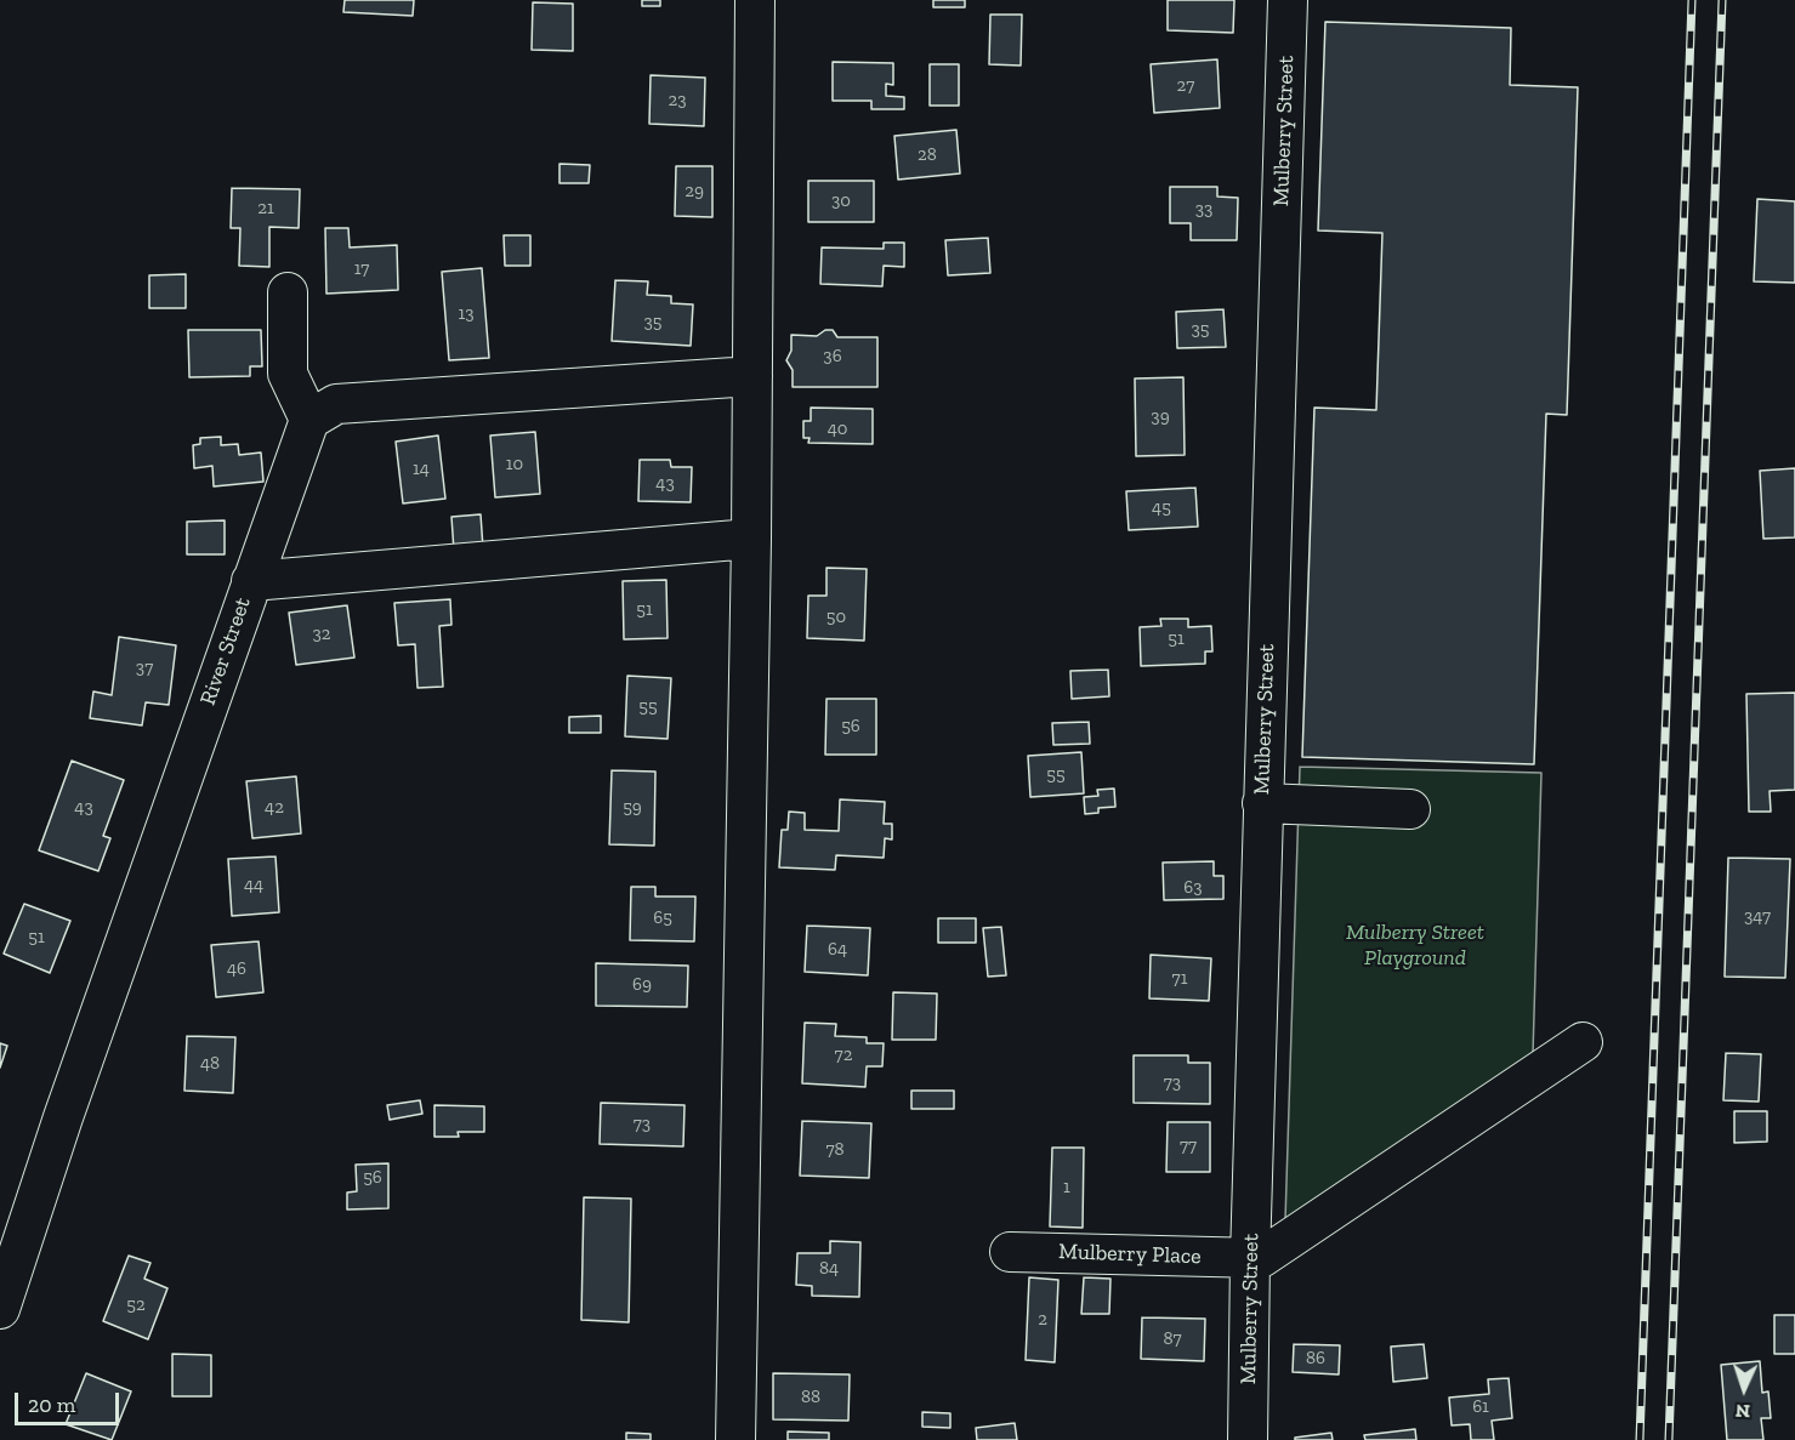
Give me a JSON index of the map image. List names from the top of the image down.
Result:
{
  "streets": {
    "street": ["Mulberry Street", "River Street", "Mulberry Place"]
  },
  "crossings": [
    ["Mulberry Street", "Mulberry Place"]
  ],
  "parks": ["Mulberry Street Playground"],
  "house_numbers": [
    "27",
    "23",
    "28",
    "29",
    "30",
    "21",
    "33",
    "17",
    "13",
    "35",
    "35",
    "36",
    "39",
    "40",
    "10",
    "14",
    "43",
    "45",
    "51",
    "50",
    "32",
    "51",
    "37",
    "55",
    "56",
    "55",
    "43",
    "42",
    "59",
    "44",
    "63",
    "347",
    "65",
    "51",
    "64",
    "46",
    "71",
    "69",
    "72",
    "48",
    "73",
    "73",
    "77",
    "78",
    "56",
    "1",
    "84",
    "52",
    "2",
    "87",
    "86",
    "88",
    "61"
  ],
  "scale_bar": "20 m",
  "north": "bottom"
}
